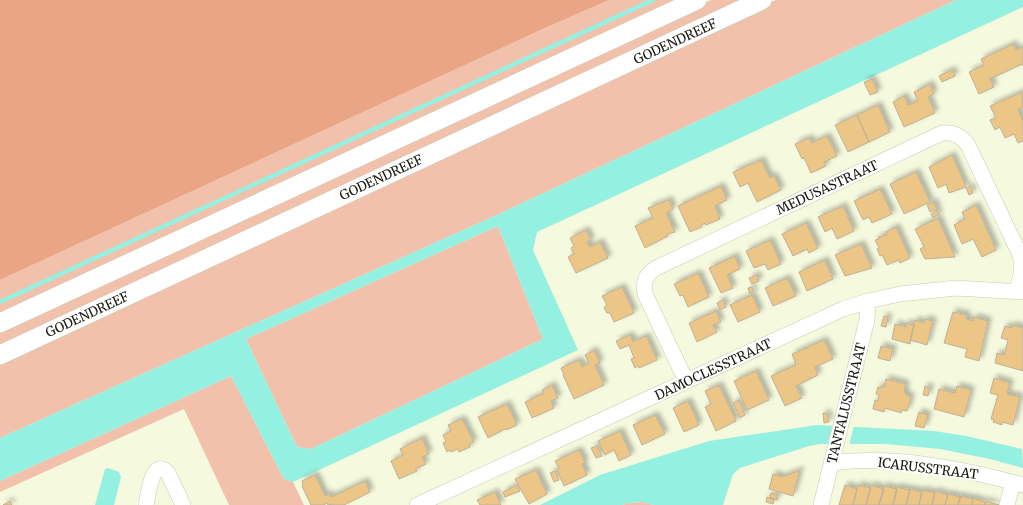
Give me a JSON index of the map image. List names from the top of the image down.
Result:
{
  "streets": {
    "main road": ["GODENDREEF"],
    "street": [
      "MEDUSASTRAAT",
      "DAMOCLESSTRAAT",
      "TANTALUSSTRAAT",
      "ICARUSSTRAAT"
    ]
  },
  "crossings": [
    ["MEDUSASTRAAT", "DAMOCLESSTRAAT"],
    ["DAMOCLESSTRAAT", "TANTALUSSTRAAT"],
    ["TANTALUSSTRAAT", "ICARUSSTRAAT"]
  ]
}
